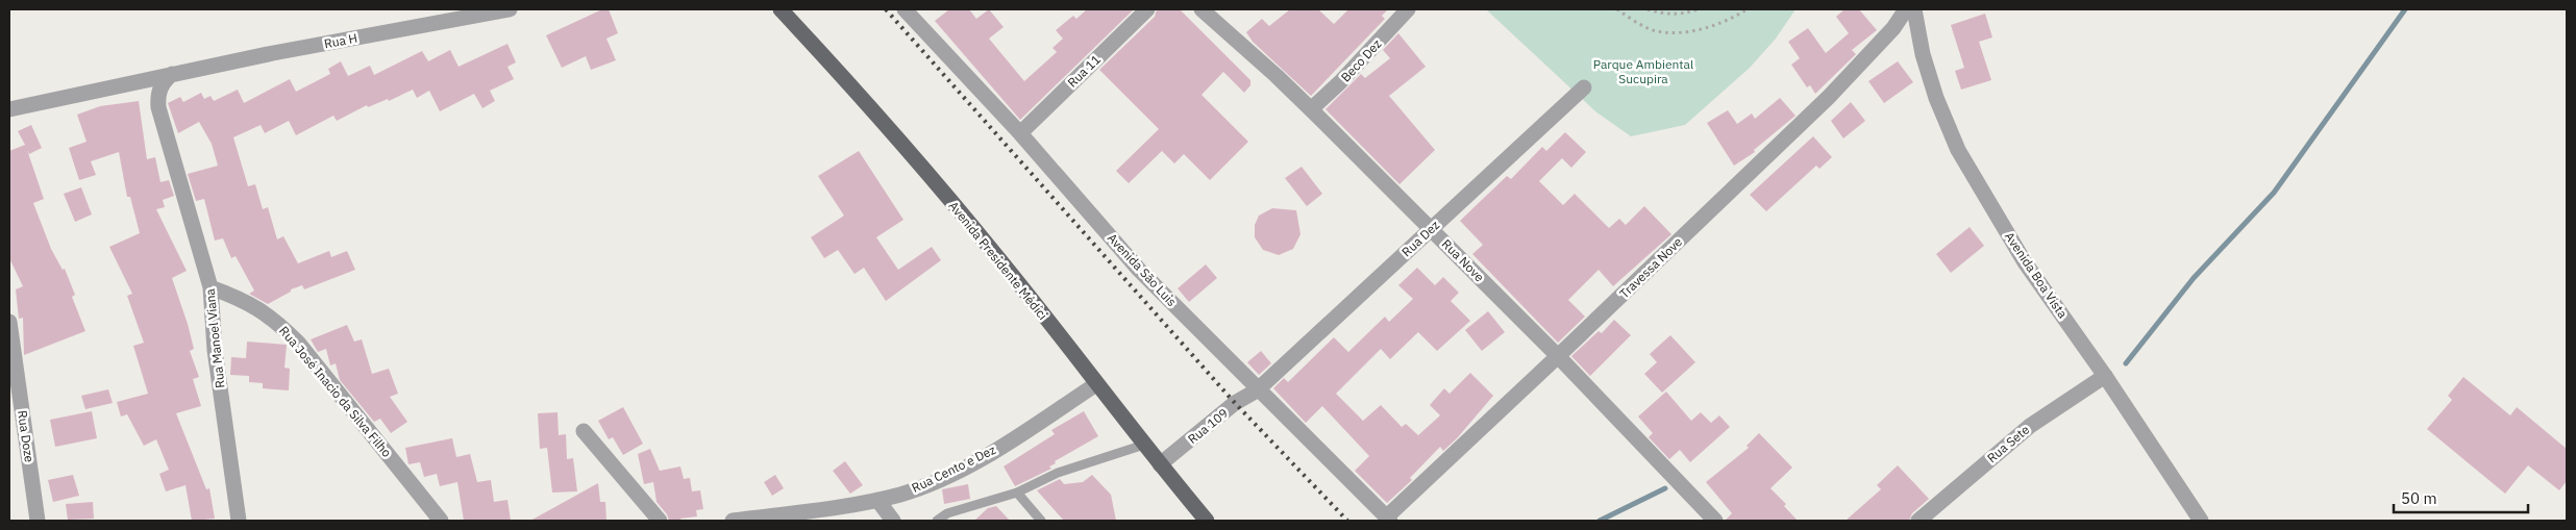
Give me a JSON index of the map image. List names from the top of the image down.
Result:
{
  "streets": {
    "main road": ["Avenida Presidente Médici"],
    "street": [
      "Rua H",
      "Beco Dez",
      "Rua 11",
      "Rua Dez",
      "Rua Nove",
      "Travessa Nove",
      "Avenida São Luis",
      "Avenida Boa Vista",
      "Rua Manoel Viana",
      "Rua José Inacio da Silva Filho",
      "Rua 109",
      "Rua Doze",
      "Rua Sete",
      "Rua Cento e Dez"
    ]
  },
  "crossings": [
    ["Rua H", "Rua Manoel Viana"],
    ["Beco Dez", "Rua Nove"],
    ["Rua 11", "Avenida São Luis"],
    ["Rua Dez", "Rua Nove"],
    ["Rua Dez", "Avenida São Luis"],
    ["Rua Dez", "Rua 109"],
    ["Avenida Presidente Médici", "Rua 109"],
    ["Avenida Presidente Médici", "Rua Cento e Dez"],
    ["Rua Nove", "Travessa Nove"],
    ["Travessa Nove", "Avenida São Luis"],
    ["Avenida São Luis", "Rua 109"],
    ["Avenida Boa Vista", "Rua Sete"],
    ["Rua Manoel Viana", "Rua José Inacio da Silva Filho"]
  ],
  "parks": ["Parque Ambiental Sucupira"],
  "scale_bar": "50 m"
}
